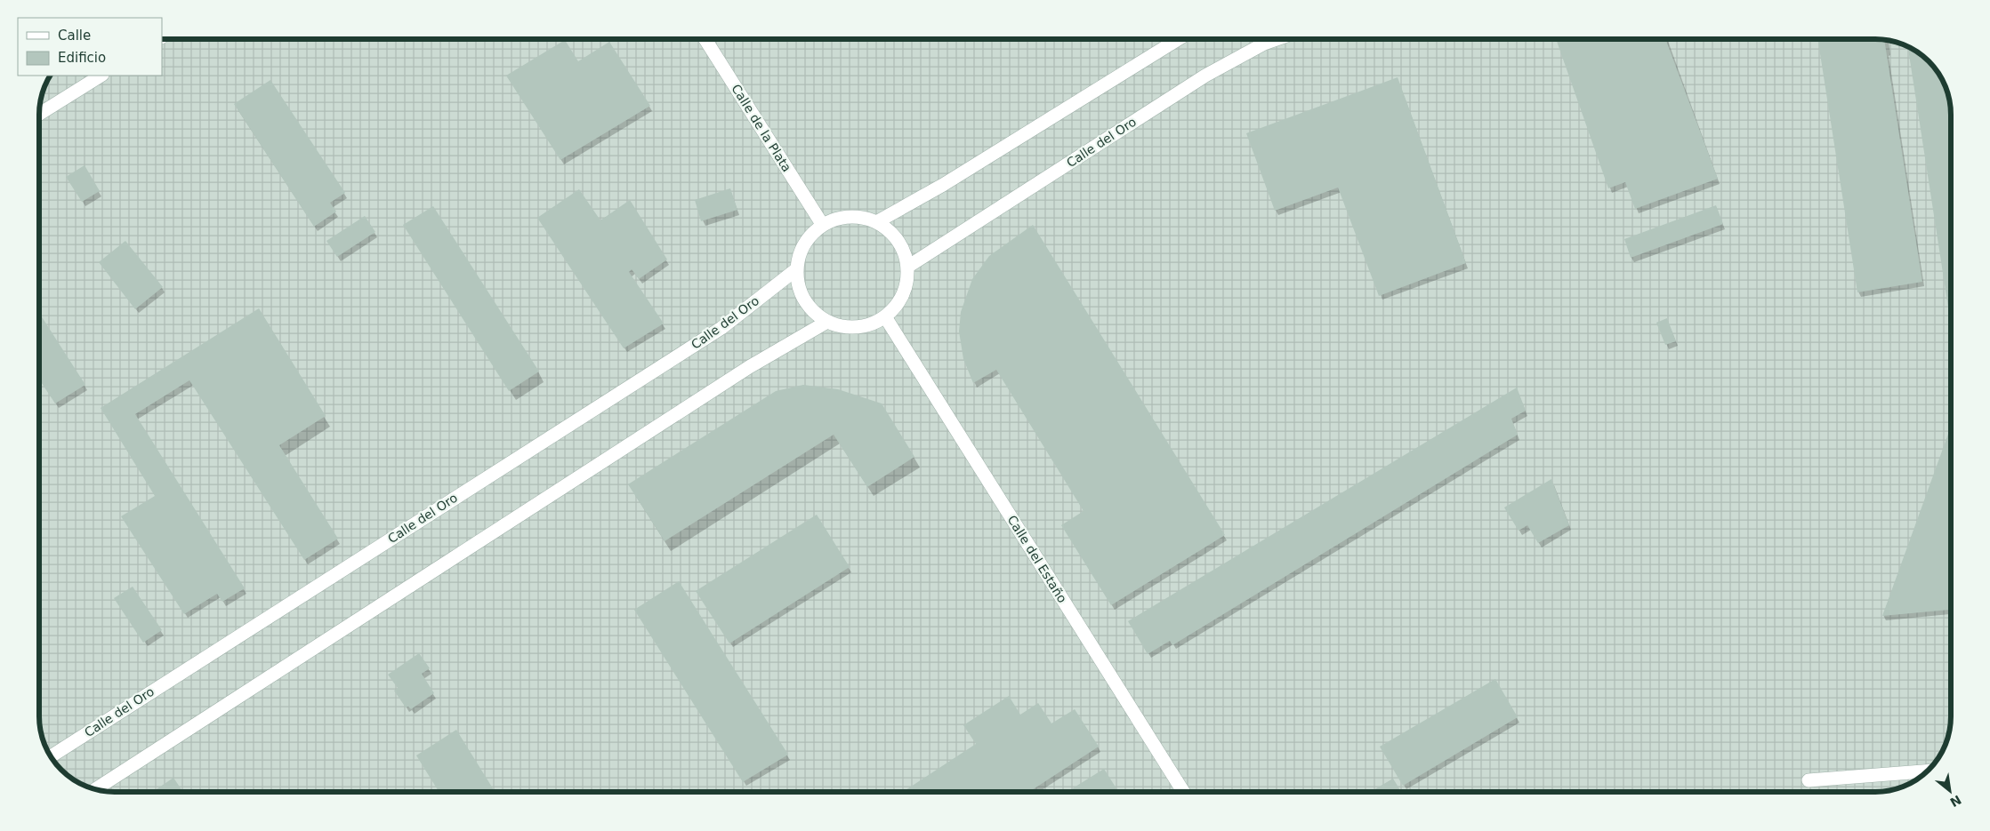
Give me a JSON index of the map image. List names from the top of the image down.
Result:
{
  "streets": {
    "street": ["Calle de la Plata", "Calle del Oro", "Calle del Estaño"]
  },
  "crossings": [
    ["Calle de la Plata", "Calle del Oro"],
    ["Calle de la Plata", "Calle del Estaño"],
    ["Calle del Oro", "Calle del Estaño"]
  ],
  "legend": ["Calle", "Edificio"],
  "north": "bottom right"
}
